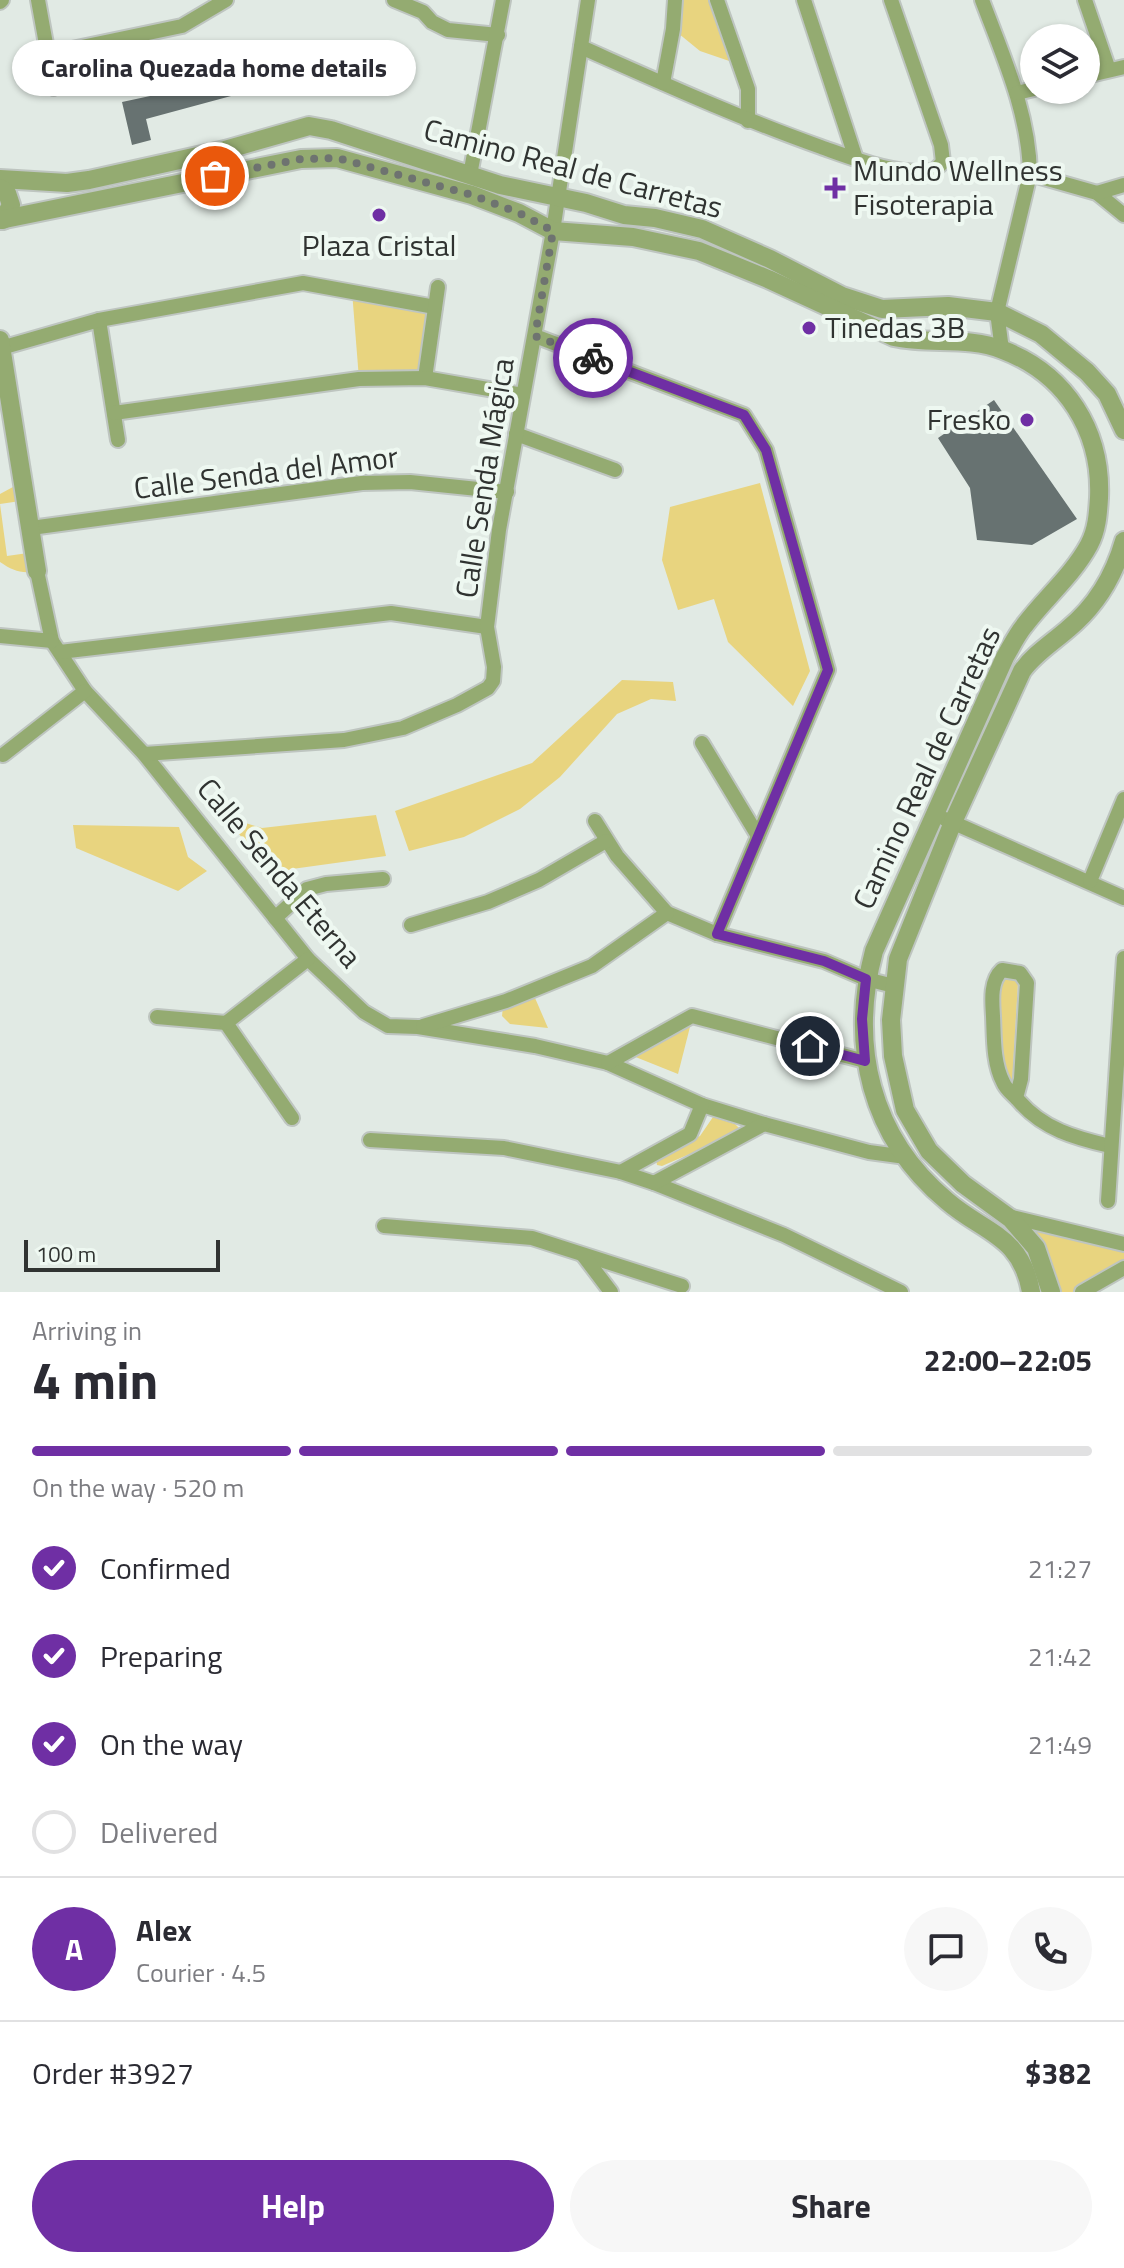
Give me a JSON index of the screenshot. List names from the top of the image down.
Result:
{
  "streets": {
    "street": [
      "Camino Real de Carretas",
      "Calle Senda del Amor",
      "Calle Senda Mágica",
      "Calle Senda Eterna"
    ]
  },
  "crossings": [
    ["Camino Real de Carretas", "Calle Senda Mágica"],
    ["Camino Real de Carretas", "Calle Senda Eterna"],
    ["Calle Senda del Amor", "Calle Senda Mágica"],
    ["Calle Senda del Amor", "Calle Senda Eterna"],
    ["Calle Senda Mágica", "Calle Senda Eterna"]
  ],
  "places": {
    "other": [
      "Carolina Quezada home details",
      "Plaza Cristal",
      "Tinedas 3B",
      "Fresko"
    ],
    "health": ["Mundo Wellness Fisoterapia"]
  },
  "scale_bar": "100 m",
  "page": {
    "bubble": "Carolina Quezada home details",
    "scale": "100 m",
    "heading": ["4 min", "Arriving in", "22:00–22:05"],
    "panel": [
      "Alex",
      "Courier · 4.5",
      "Order #3927",
      "$382"
    ],
    "bar": "On the way · 520 m",
    "list": [
      ["Confirmed", "21:27"],
      ["Preparing", "21:42"],
      ["On the way", "21:49"],
      "Delivered"
    ],
    "round": "A",
    "buttons": ["Help", "Share"]
  }
}
